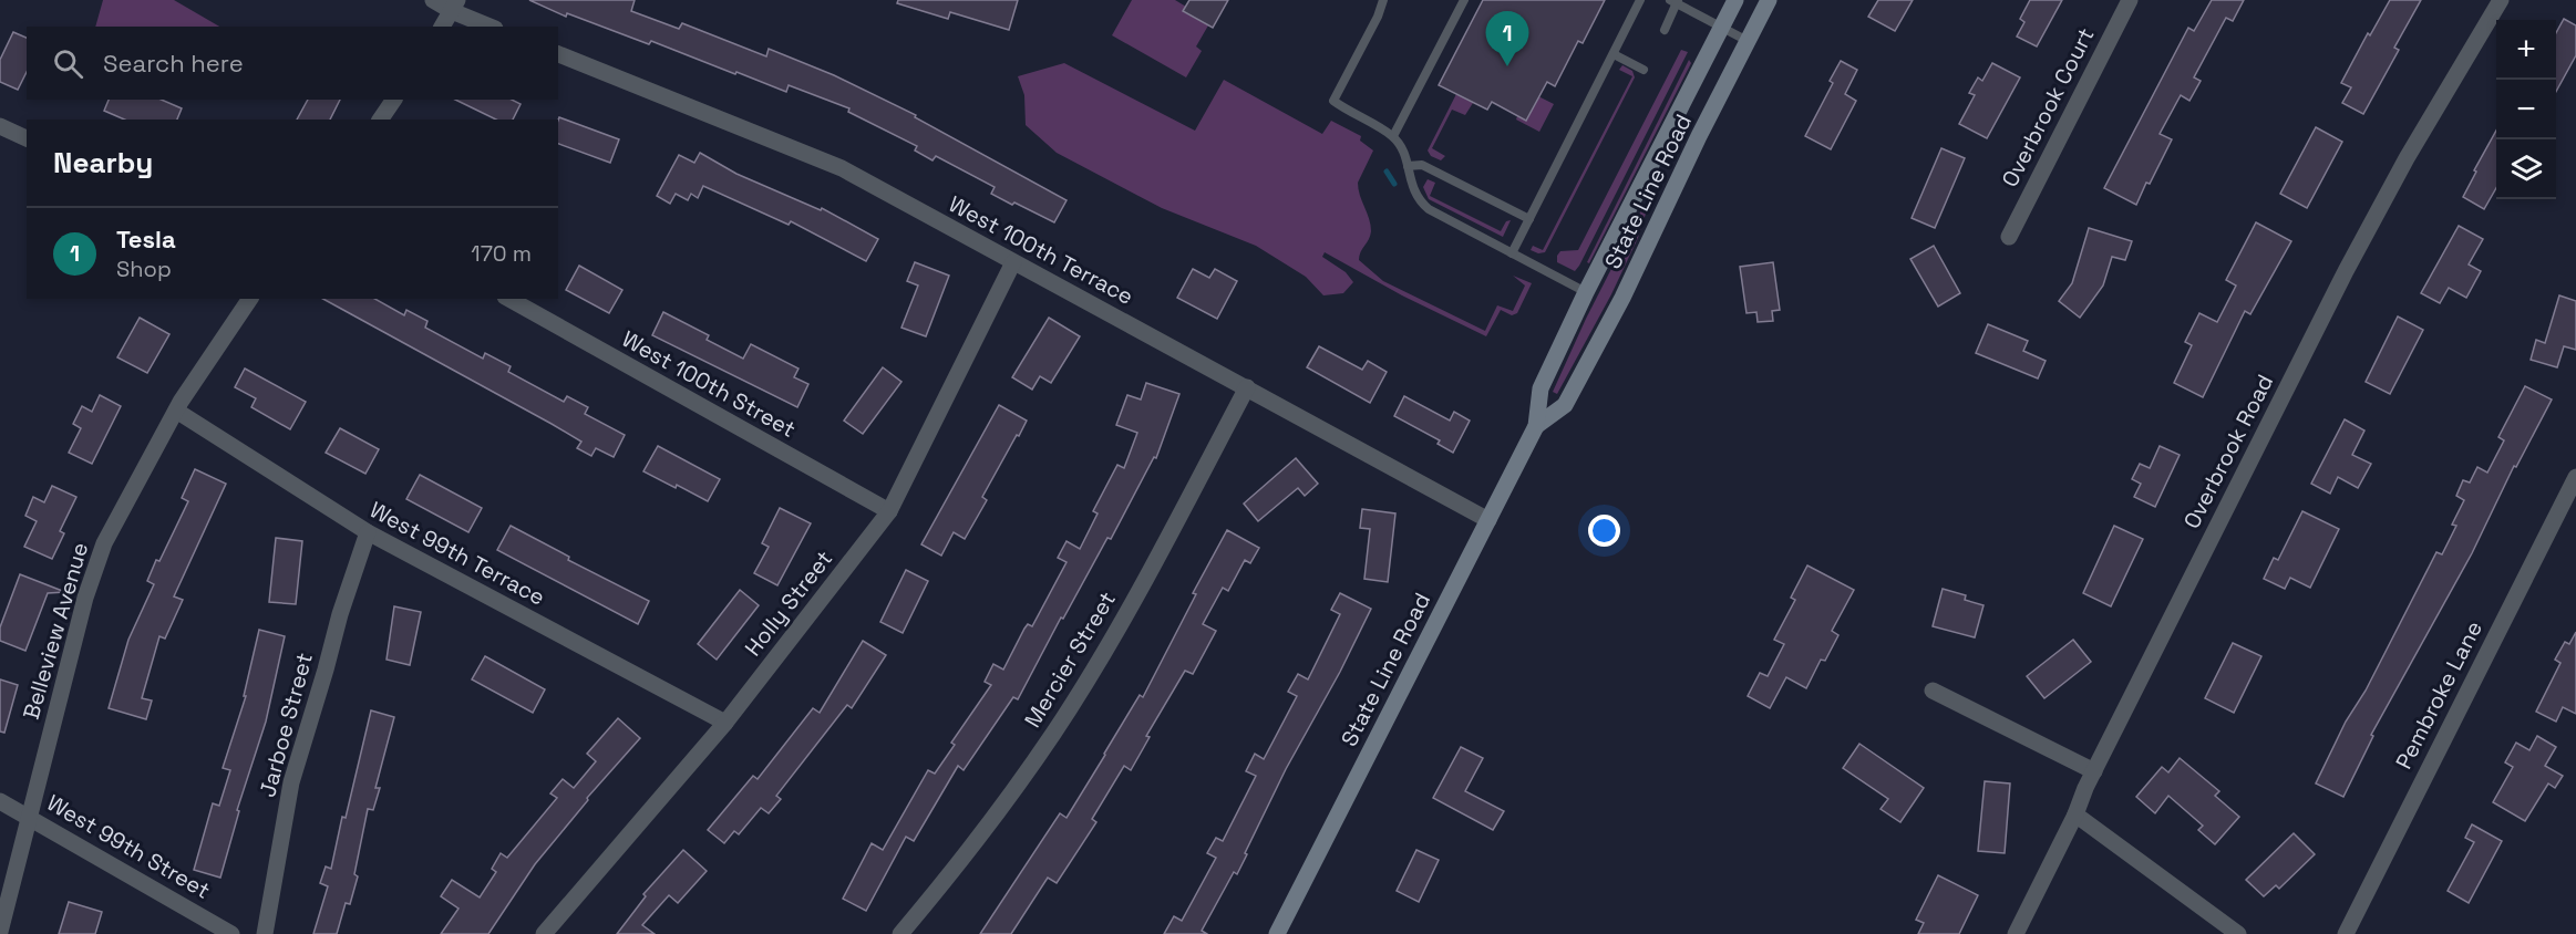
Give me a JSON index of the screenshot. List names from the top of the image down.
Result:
{
  "streets": {
    "main road": ["State Line Road"],
    "street": [
      "Overbrook Court",
      "West 100th Terrace",
      "West 100th Street",
      "Overbrook Road",
      "West 99th Terrace",
      "Holly Street",
      "Belleview Avenue",
      "Mercier Street",
      "Pembroke Lane",
      "Jarboe Street",
      "West 99th Street"
    ]
  },
  "crossings": [
    ["State Line Road", "West 100th Terrace"],
    ["West 100th Terrace", "Holly Street"],
    ["West 100th Terrace", "Mercier Street"],
    ["West 100th Street", "Holly Street"],
    ["West 99th Terrace", "Holly Street"],
    ["West 99th Terrace", "Belleview Avenue"],
    ["West 99th Terrace", "Jarboe Street"],
    ["Belleview Avenue", "West 99th Street"]
  ],
  "page": {
    "pins": "1",
    "map_buttons": ["+", "−"],
    "search": "Search here",
    "heading": "Nearby",
    "list": [
      {
        "mark": "1",
        "name": "Tesla",
        "note": "Shop",
        "value": "170 m"
      }
    ]
  }
}
